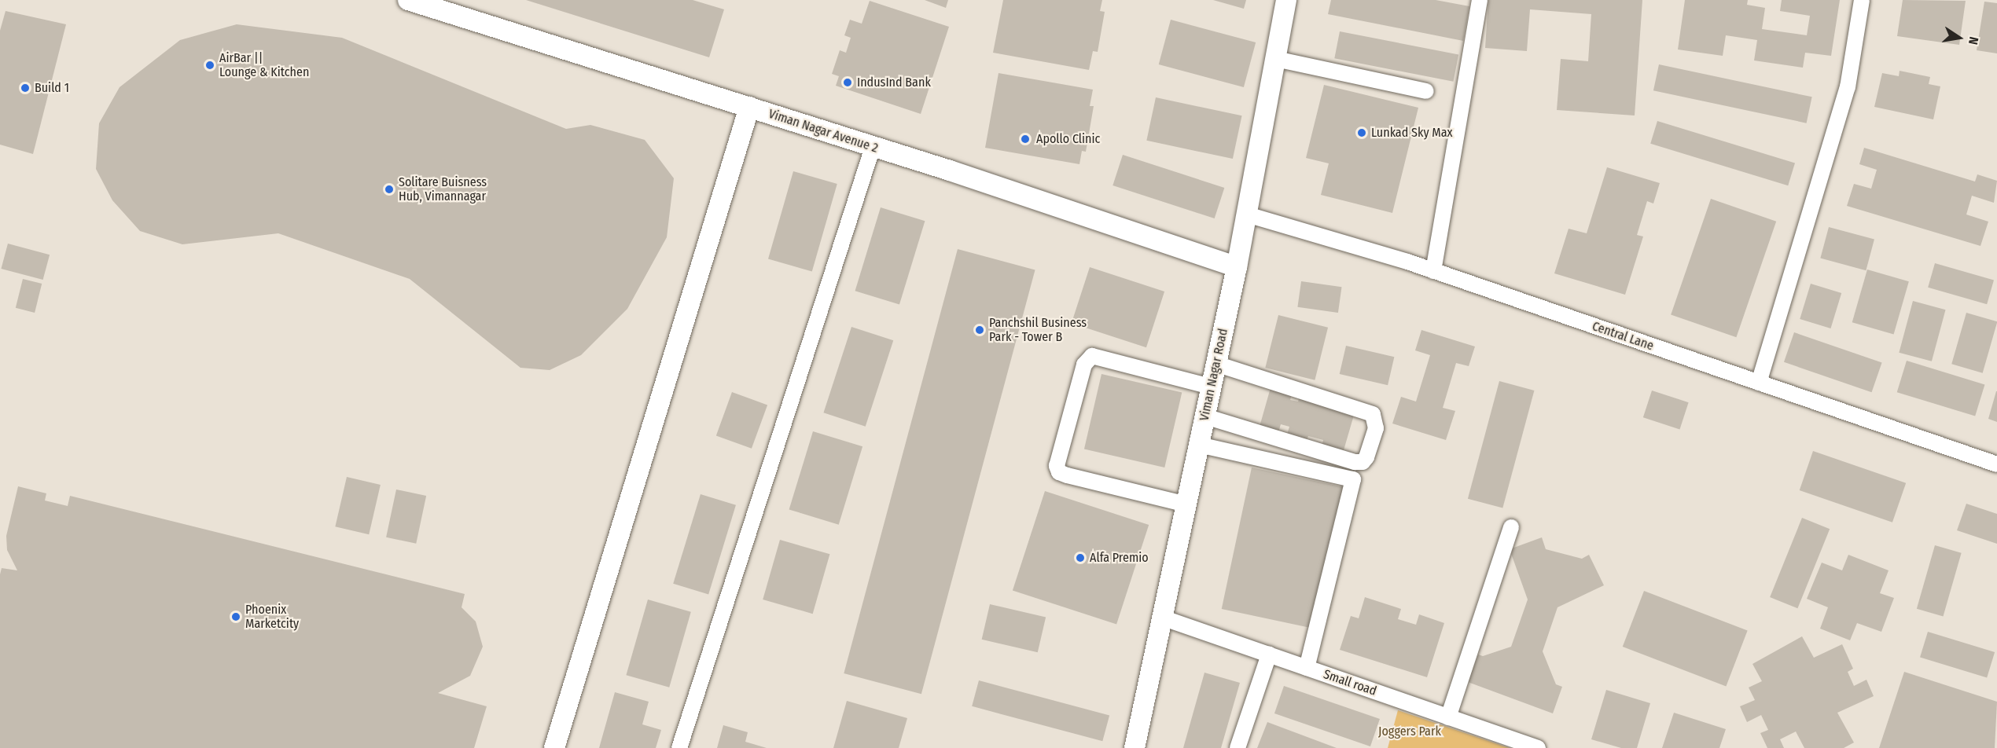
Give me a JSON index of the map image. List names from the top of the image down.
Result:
{
  "streets": {
    "street": [
      "Viman Nagar Avenue 2",
      "Central Lane",
      "Viman Nagar Road",
      "Small road"
    ]
  },
  "crossings": [
    ["Viman Nagar Avenue 2", "Viman Nagar Road"],
    ["Central Lane", "Viman Nagar Road"],
    ["Viman Nagar Road", "Small road"]
  ],
  "parks": ["Joggers Park"],
  "places": [
    "AirBar || Lounge & Kitchen",
    "IndusInd Bank",
    "Build 1",
    "Lunkad Sky Max",
    "Apollo Clinic",
    "Solitare Buisness Hub, Vimannagar",
    "Panchshil Business Park - Tower B",
    "Alfa Premio",
    "Phoenix Marketcity"
  ],
  "north": "right"
}
